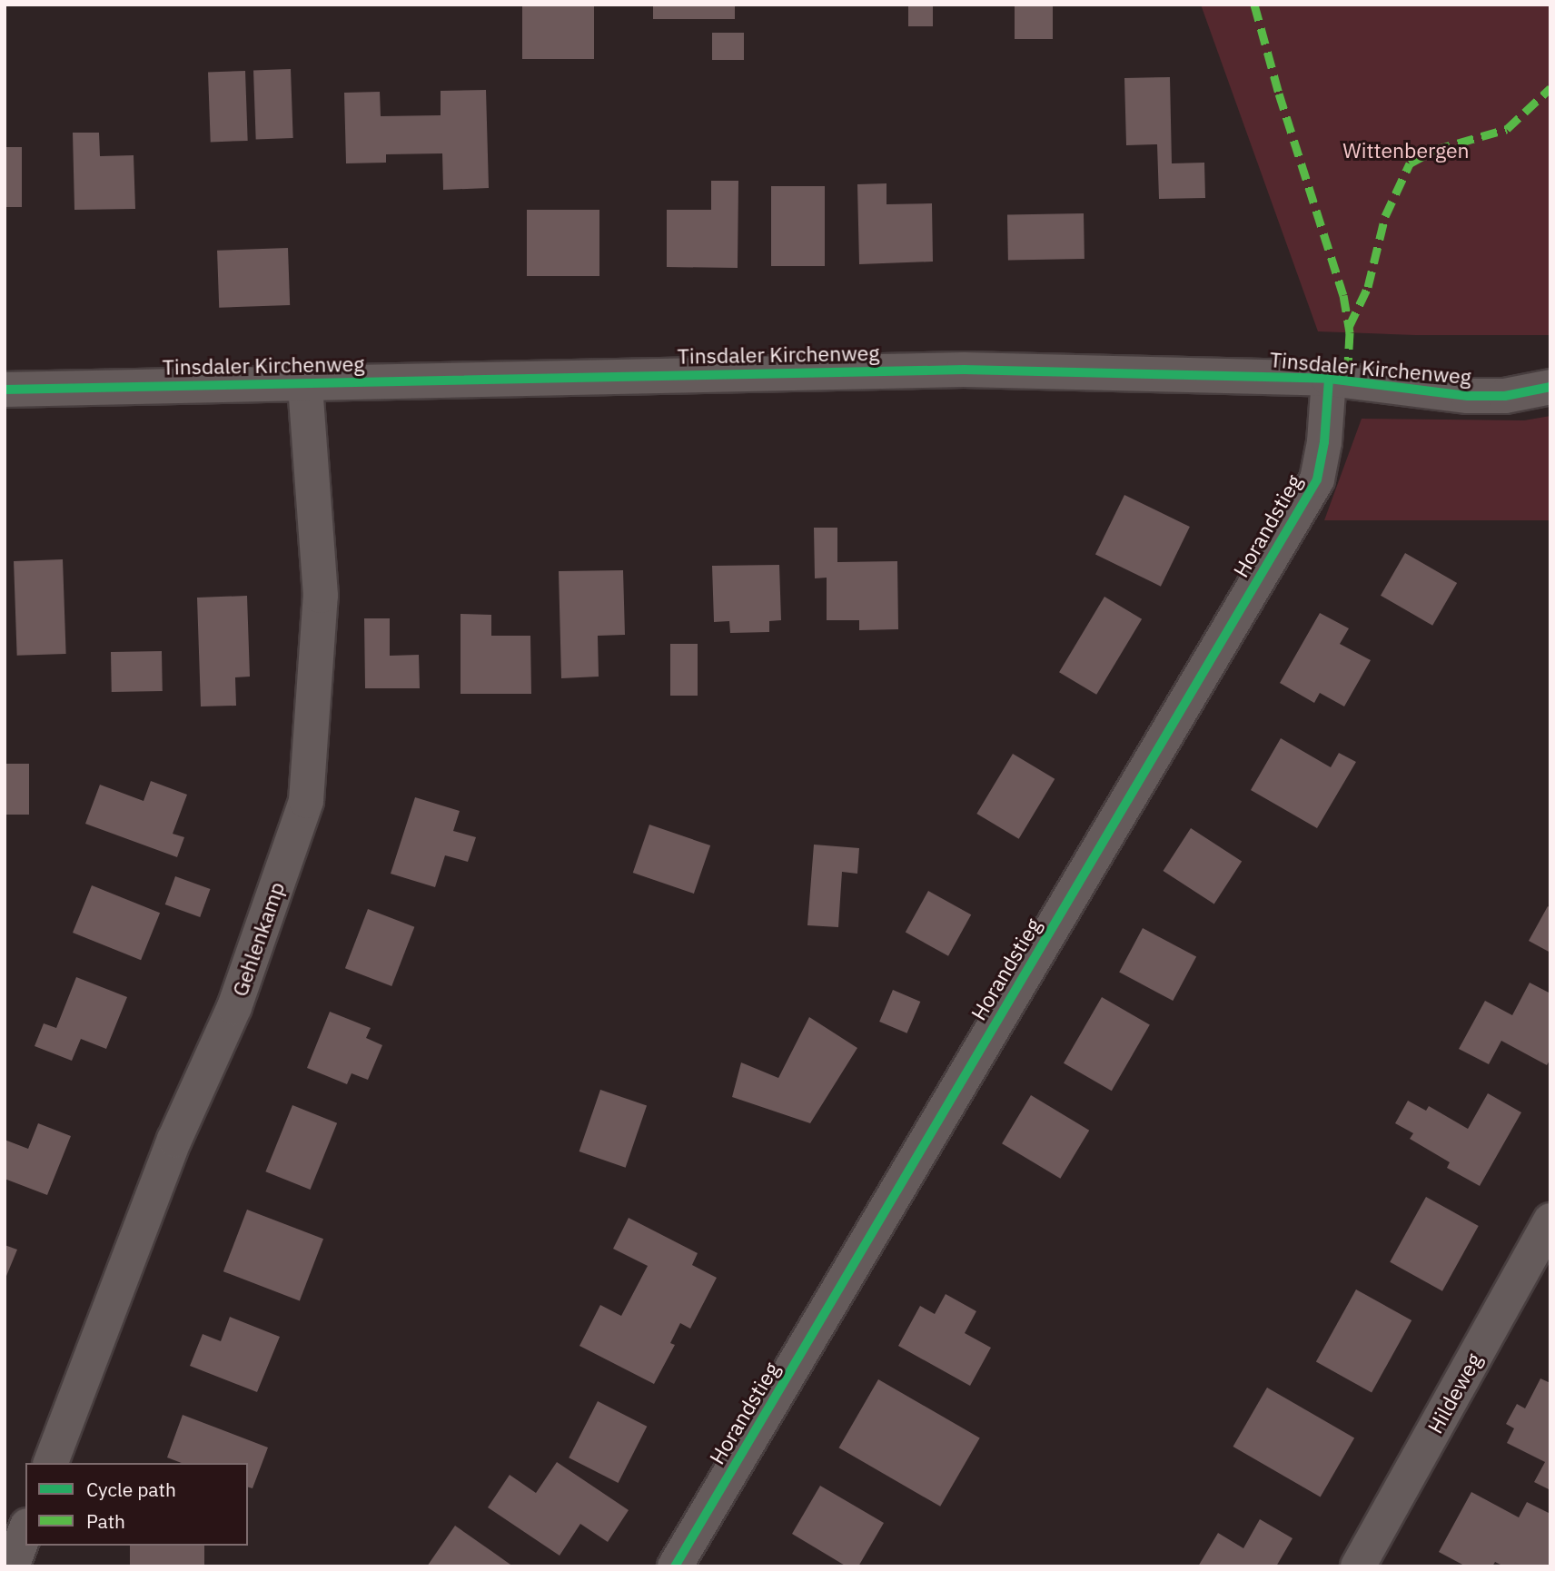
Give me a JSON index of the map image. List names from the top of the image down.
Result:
{
  "streets": {
    "street": [
      "Tinsdaler Kirchenweg",
      "Horandstieg",
      "Gehlenkamp",
      "Hildeweg"
    ]
  },
  "crossings": [
    ["Tinsdaler Kirchenweg", "Horandstieg"],
    ["Tinsdaler Kirchenweg", "Gehlenkamp"]
  ],
  "parks": ["Wittenbergen"],
  "legend": ["Cycle path", "Path"]
}
